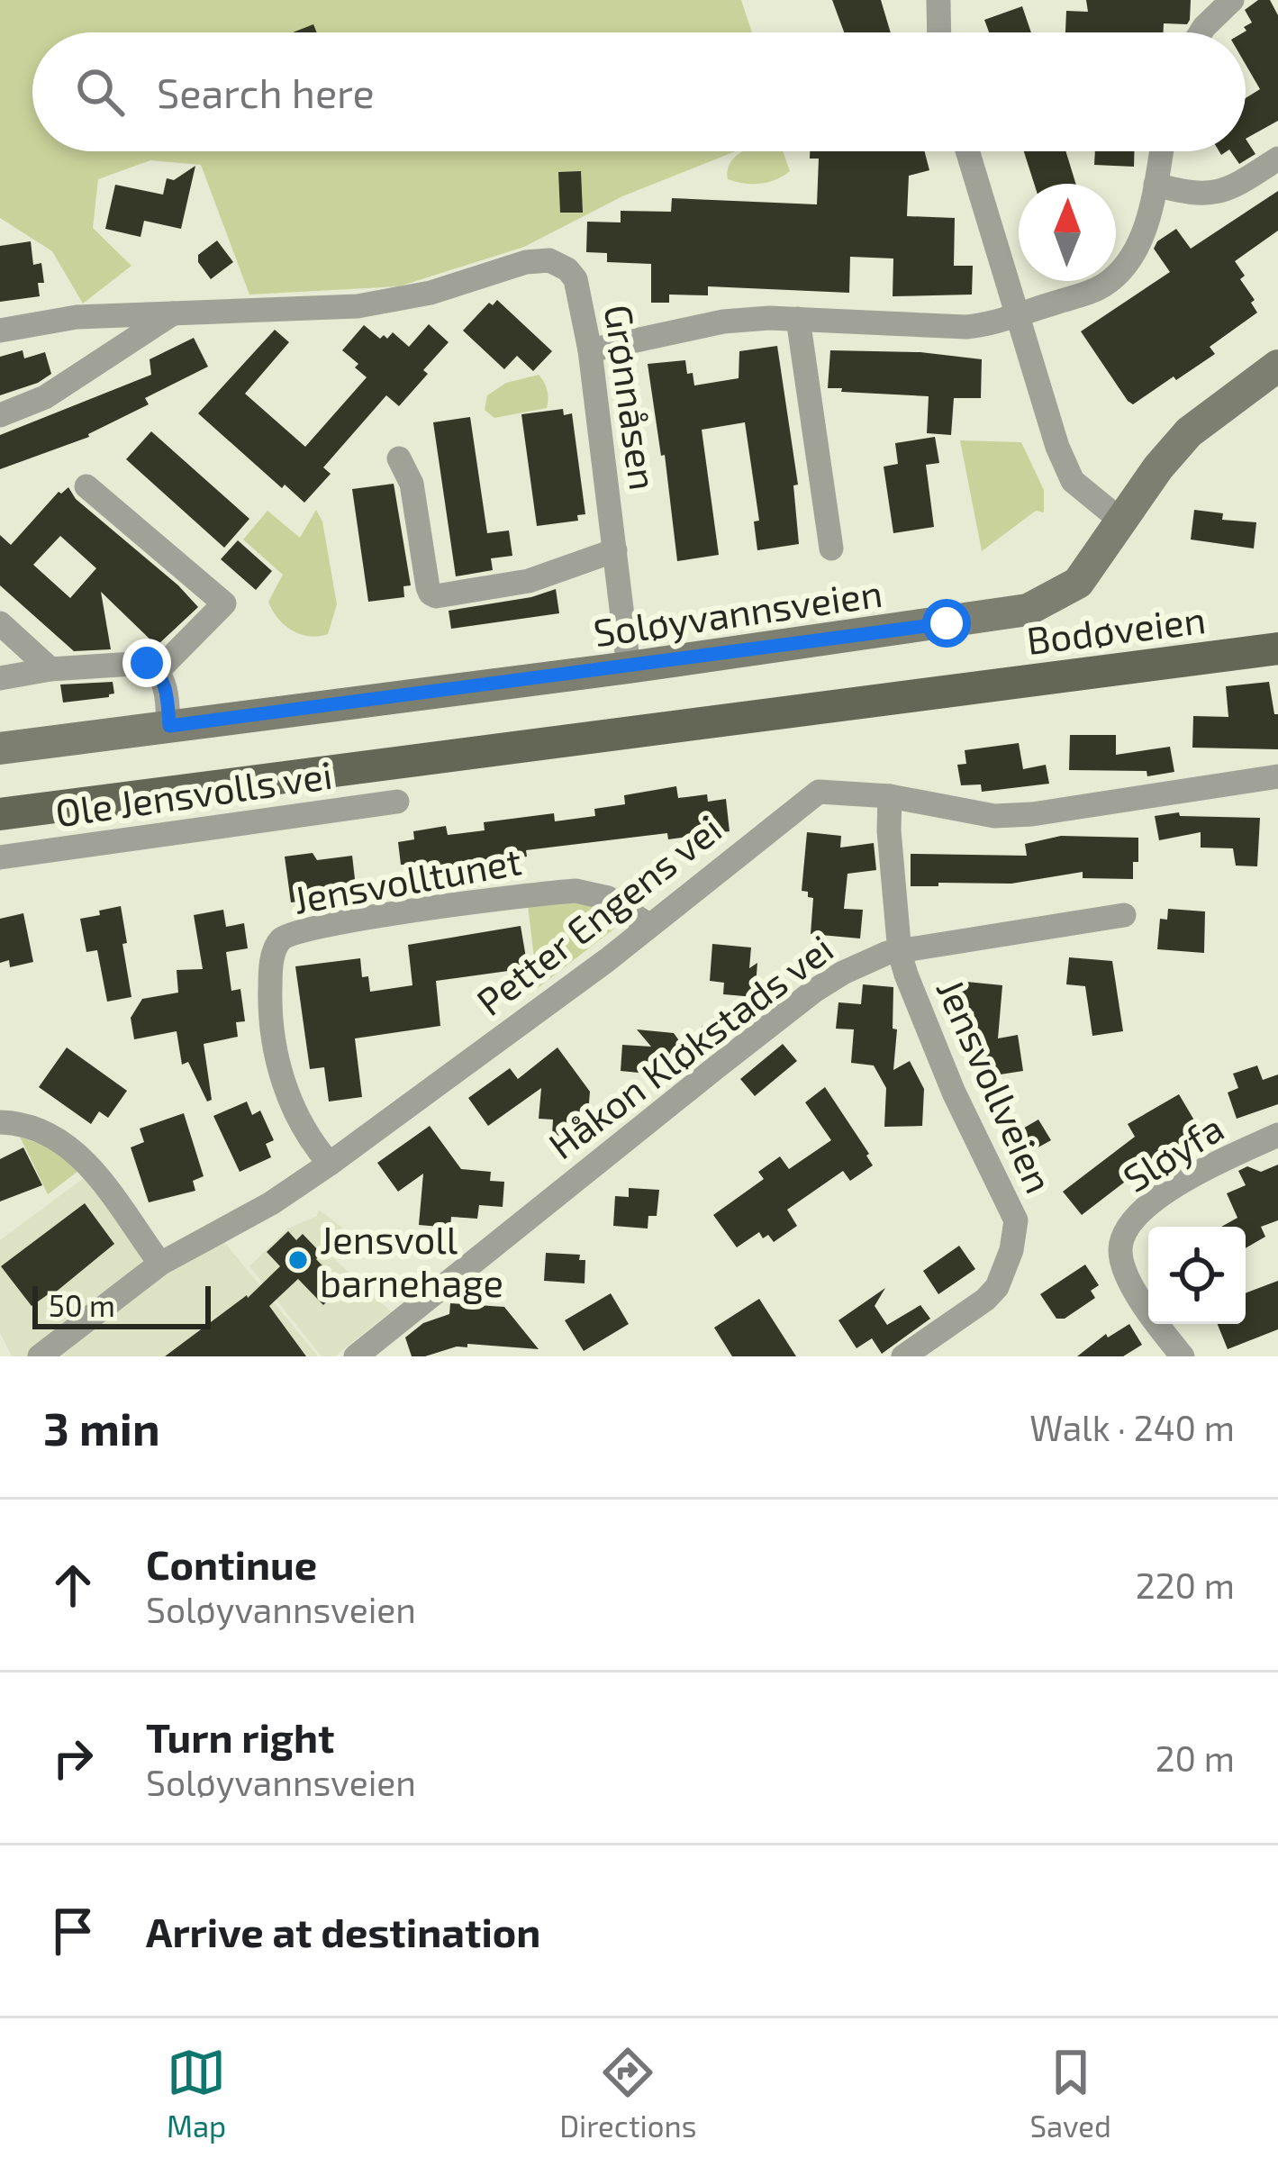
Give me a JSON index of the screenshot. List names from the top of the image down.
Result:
{
  "streets": {
    "main road": ["Bodøveien"],
    "street": [
      "Grønnåsen",
      "Soløyvannsveien",
      "Ole Jensvolls vei",
      "Jensvolltunet",
      "Petter Engens vei",
      "Håkon Kløkstads vei",
      "Jensvollveien",
      "Sløyfa"
    ]
  },
  "crossings": [
    ["Grønnåsen", "Soløyvannsveien"],
    ["Jensvolltunet", "Petter Engens vei"],
    ["Petter Engens vei", "Jensvollveien"],
    ["Håkon Kløkstads vei", "Jensvollveien"]
  ],
  "places": ["Jensvoll barnehage"],
  "scale_bar": "50 m",
  "north": "top",
  "page": {
    "search": "Search here",
    "scale": "50 m",
    "heading": ["3 min", "Walk · 240 m"],
    "list": [
      ["Continue", "Soløyvannsveien", "220 m"],
      ["Turn right", "Soløyvannsveien", "20 m"],
      "Arrive at destination"
    ],
    "nav": ["Map", "Directions", "Saved"]
  }
}
